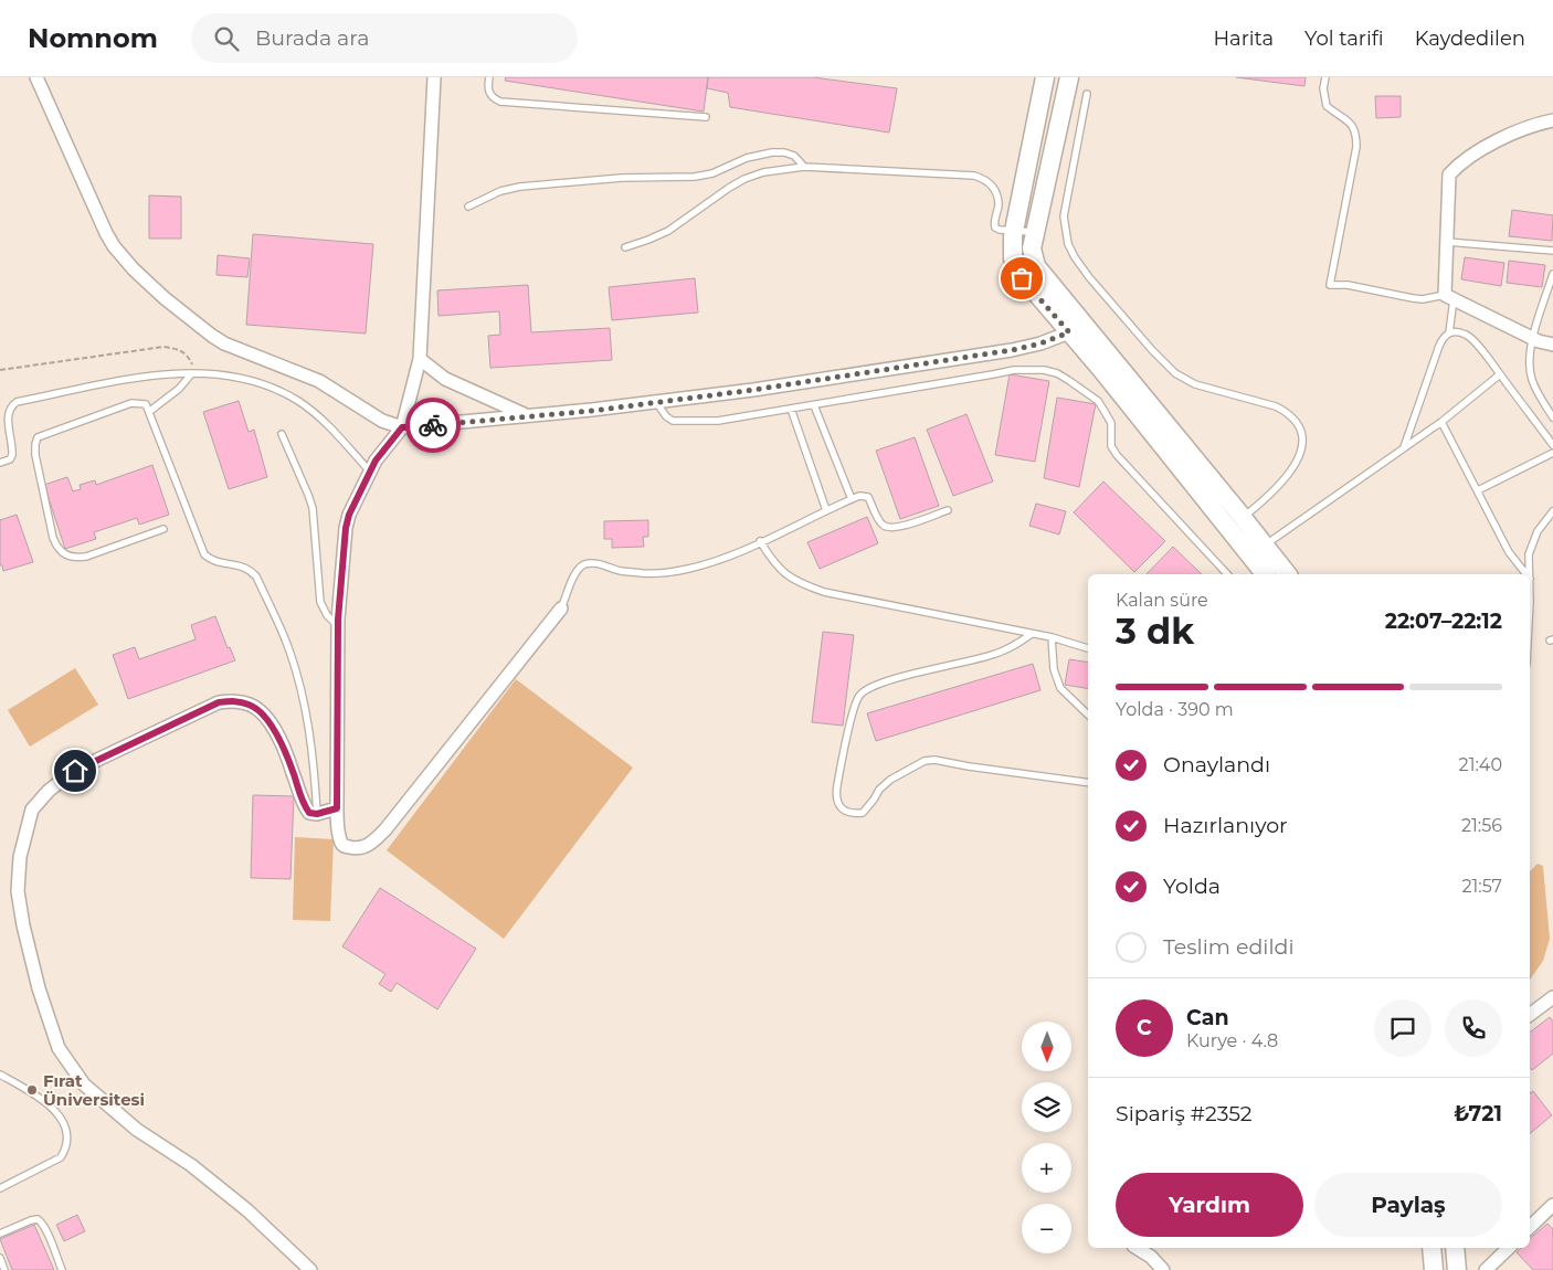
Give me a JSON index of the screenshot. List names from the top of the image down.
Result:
{
  "places": ["Fırat Üniversitesi"],
  "north": "bottom",
  "page": {
    "header": "Nomnom",
    "search": "Burada ara",
    "nav": ["Harita", "Yol tarifi", "Kaydedilen"],
    "heading": ["3 dk", "Kalan süre", "22:07–22:12"],
    "panel": [
      "Can",
      "Kurye · 4.8",
      "Sipariş #2352",
      "₺721"
    ],
    "bar": "Yolda · 390 m",
    "list": [
      ["Onaylandı", "21:40"],
      ["Hazırlanıyor", "21:56"],
      ["Yolda", "21:57"],
      "Teslim edildi"
    ],
    "round": "C",
    "map_buttons": ["+", "−"],
    "buttons": ["Yardım", "Paylaş"]
  }
}
